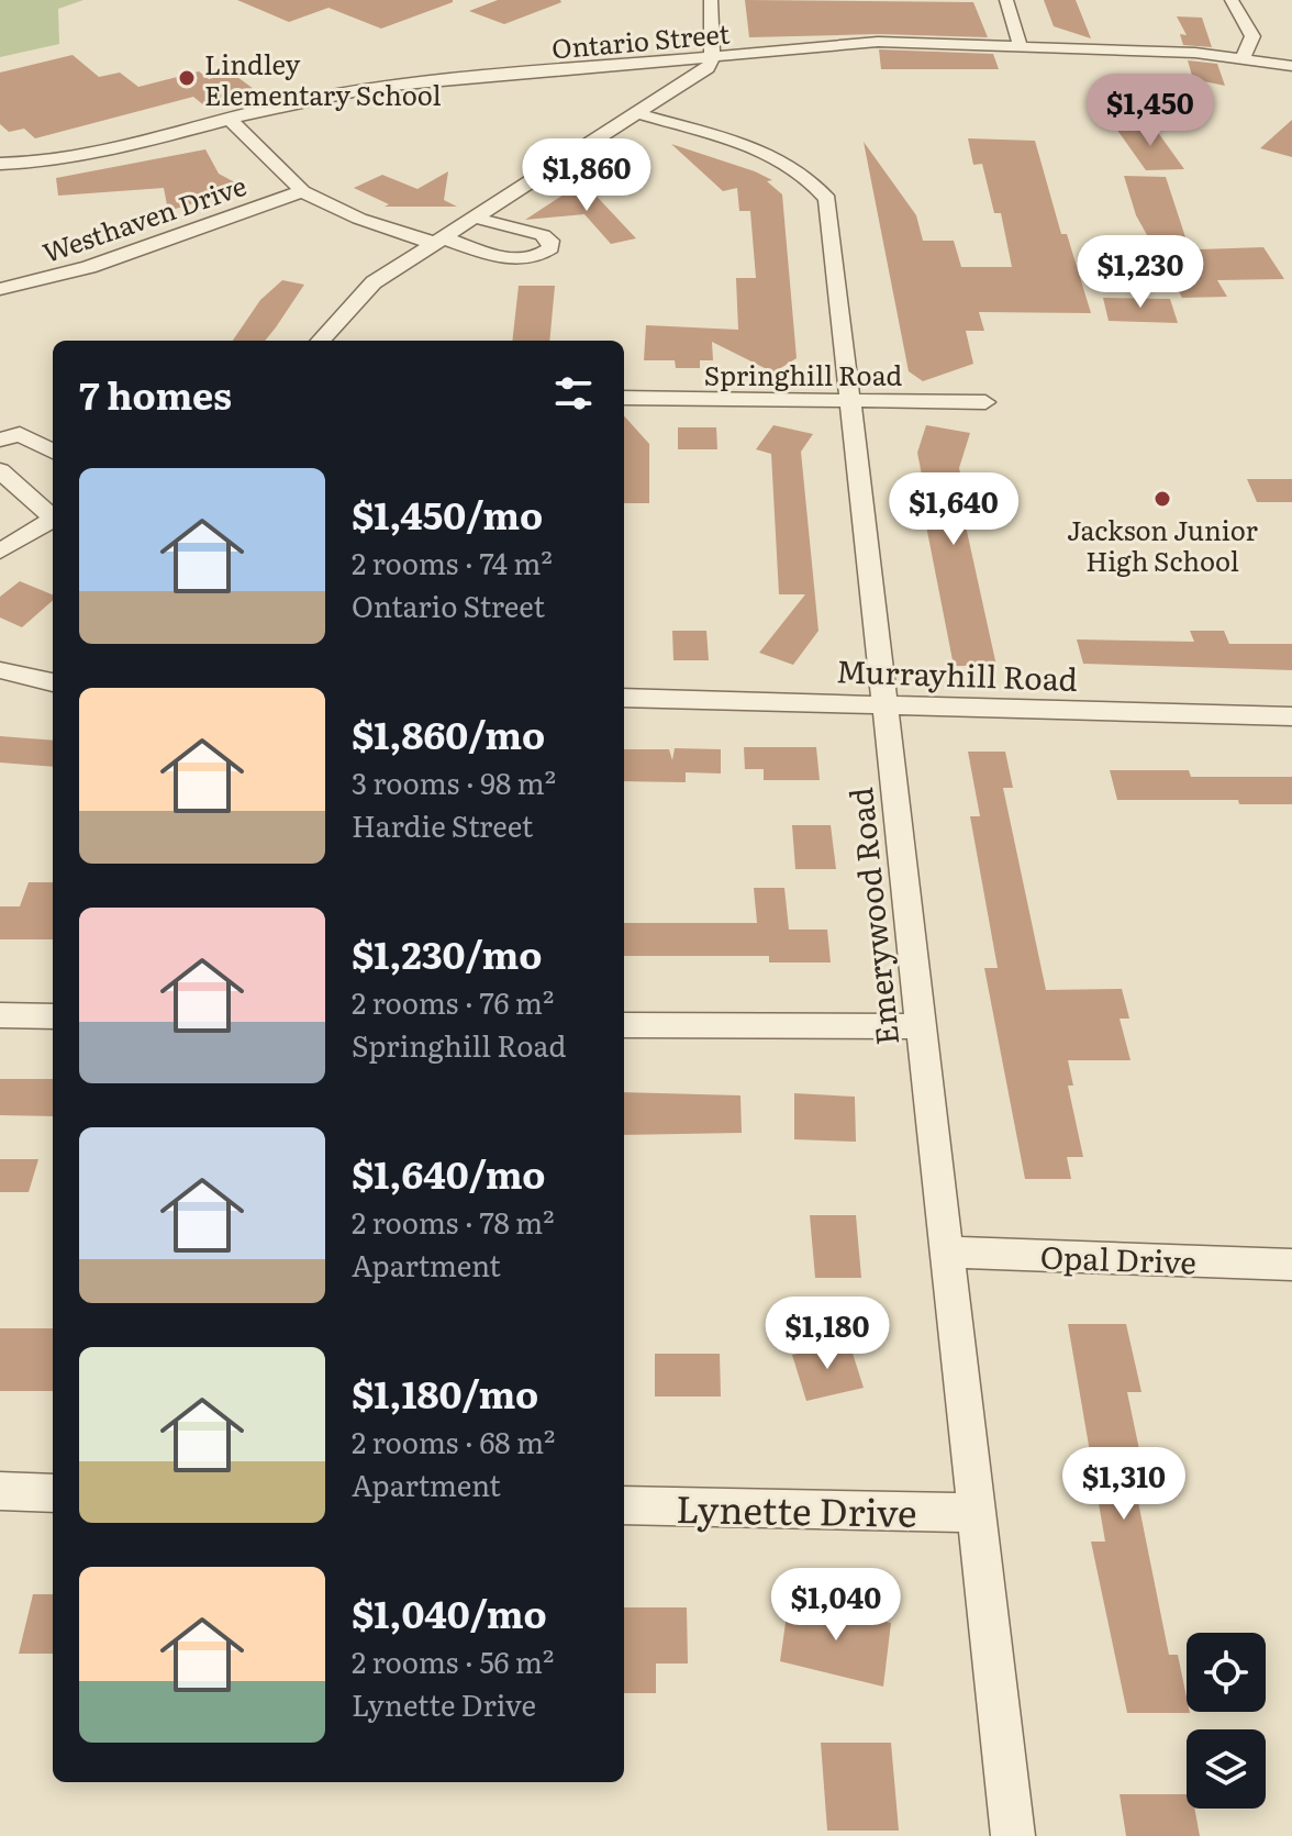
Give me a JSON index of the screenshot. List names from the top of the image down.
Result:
{
  "streets": {
    "street": [
      "Ontario Street",
      "Westhaven Drive",
      "Springhill Road",
      "Murrayhill Road",
      "Emerywood Road",
      "Opal Drive",
      "Lynette Drive"
    ]
  },
  "crossings": [
    ["Springhill Road", "Emerywood Road"],
    ["Murrayhill Road", "Emerywood Road"],
    ["Emerywood Road", "Opal Drive"],
    ["Emerywood Road", "Lynette Drive"]
  ],
  "places": ["Lindley Elementary School", "Jackson Junior High School"],
  "page": {
    "price": [
      "$1,450",
      "$1,860",
      "$1,230",
      "$1,640",
      "$1,180",
      "$1,310",
      "$1,040"
    ],
    "heading": "7 homes",
    "list": [
      {
        "name": "$1,450/mo",
        "note": "2 rooms · 74 m² · Ontario Street"
      },
      {
        "name": "$1,860/mo",
        "note": "3 rooms · 98 m² · Hardie Street"
      },
      {
        "name": "$1,230/mo",
        "note": "2 rooms · 76 m² · Springhill Road"
      },
      {
        "name": "$1,640/mo",
        "note": "2 rooms · 78 m² · Apartment"
      },
      {
        "name": "$1,180/mo",
        "note": "2 rooms · 68 m² · Apartment"
      },
      {
        "name": "$1,040/mo",
        "note": "2 rooms · 56 m² · Lynette Drive"
      }
    ]
  }
}
